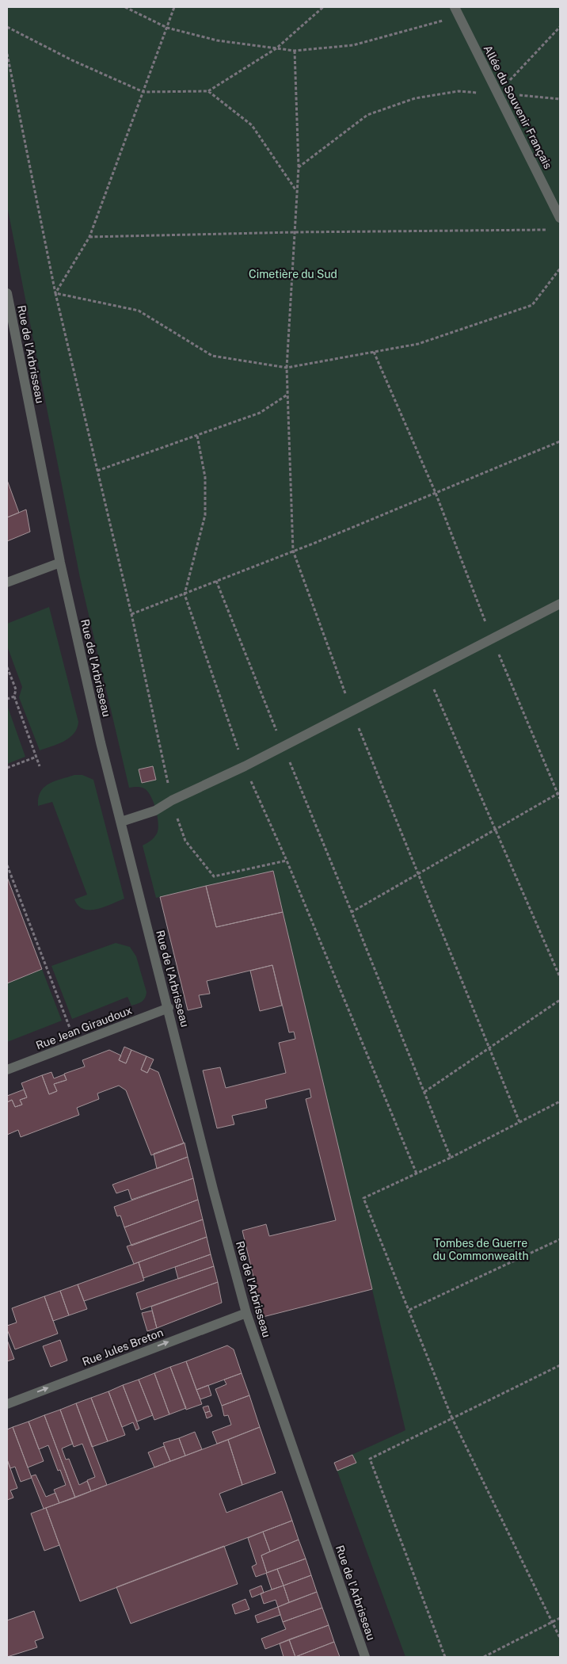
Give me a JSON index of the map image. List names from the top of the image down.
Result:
{
  "streets": {
    "street": [
      "Allée du Souvenir Français",
      "Rue de l'Arbrisseau",
      "Rue Jean Giraudoux",
      "Rue Jules Breton"
    ]
  },
  "crossings": [
    ["Rue de l'Arbrisseau", "Rue Jean Giraudoux"],
    ["Rue de l'Arbrisseau", "Rue Jules Breton"]
  ],
  "one_way": ["Rue Jules Breton"],
  "parks": ["Cimetière du Sud", "Tombes de Guerre du Commonwealth"]
}
